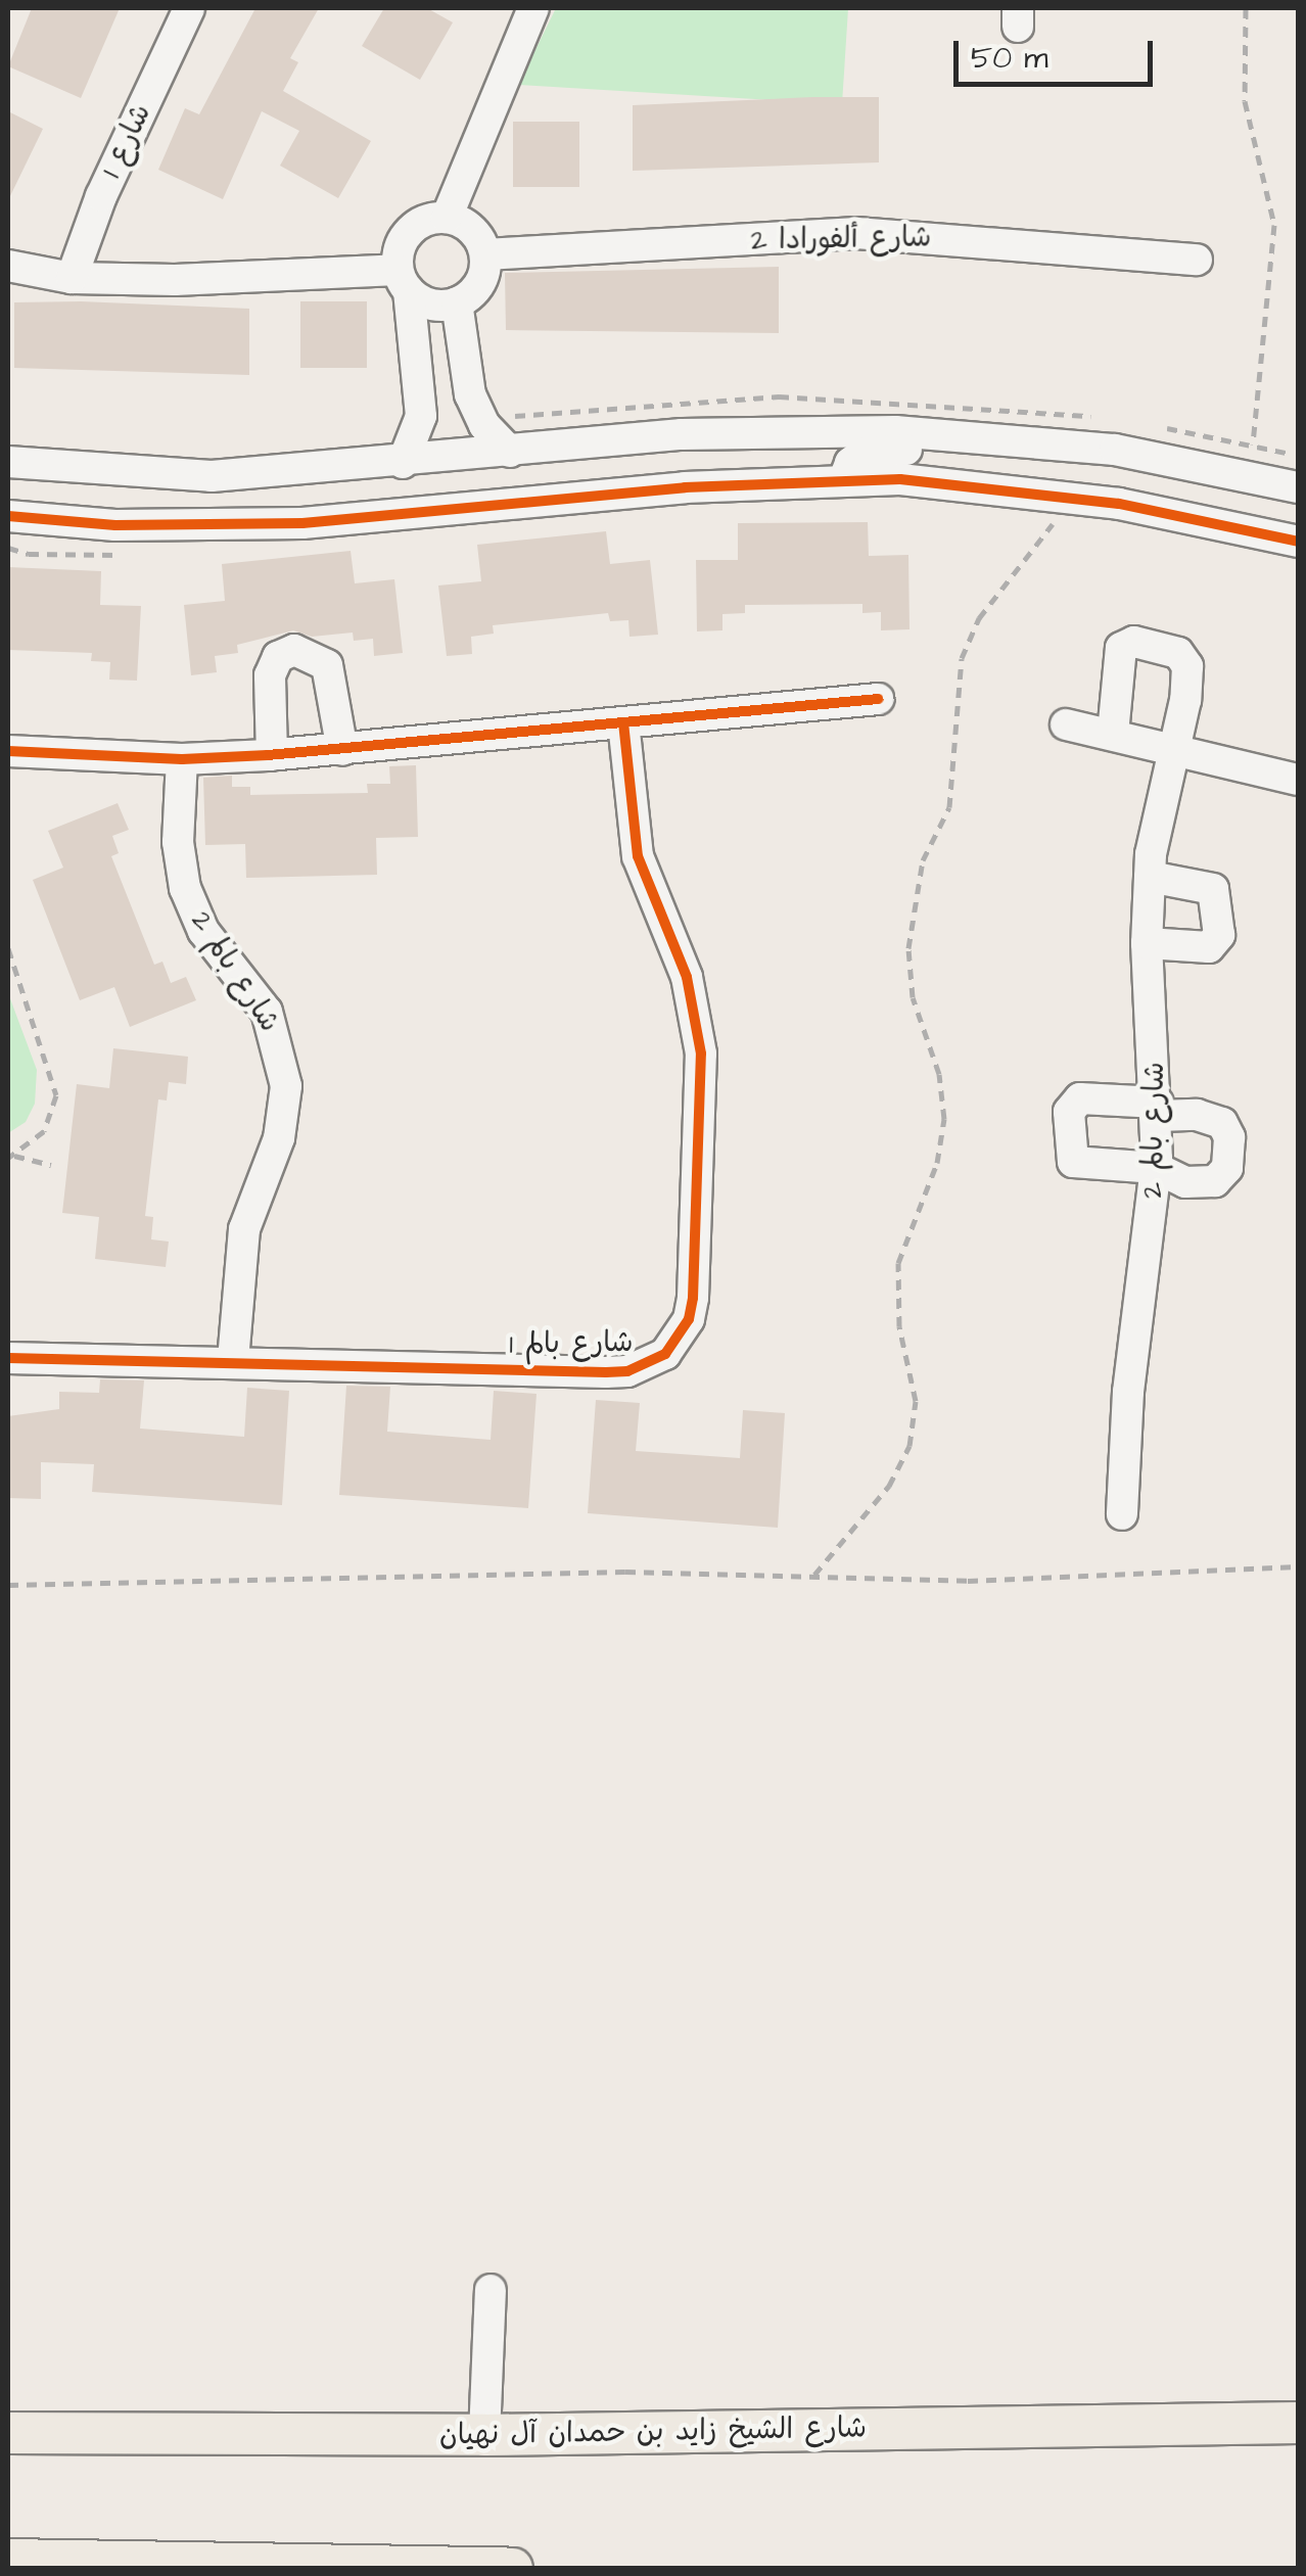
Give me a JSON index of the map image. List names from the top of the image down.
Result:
{
  "streets": {
    "main road": ["شارع الشيخ زايد بن حمدان آل نهيان"],
    "street": [
      "شارع 1",
      "شارع ألفورادا 2",
      "شارع بالم 2",
      "شارع بالم 1"
    ]
  },
  "crossings": [
    ["شارع بالم 2", "شارع بالم 1"]
  ],
  "scale_bar": "50 m"
}
